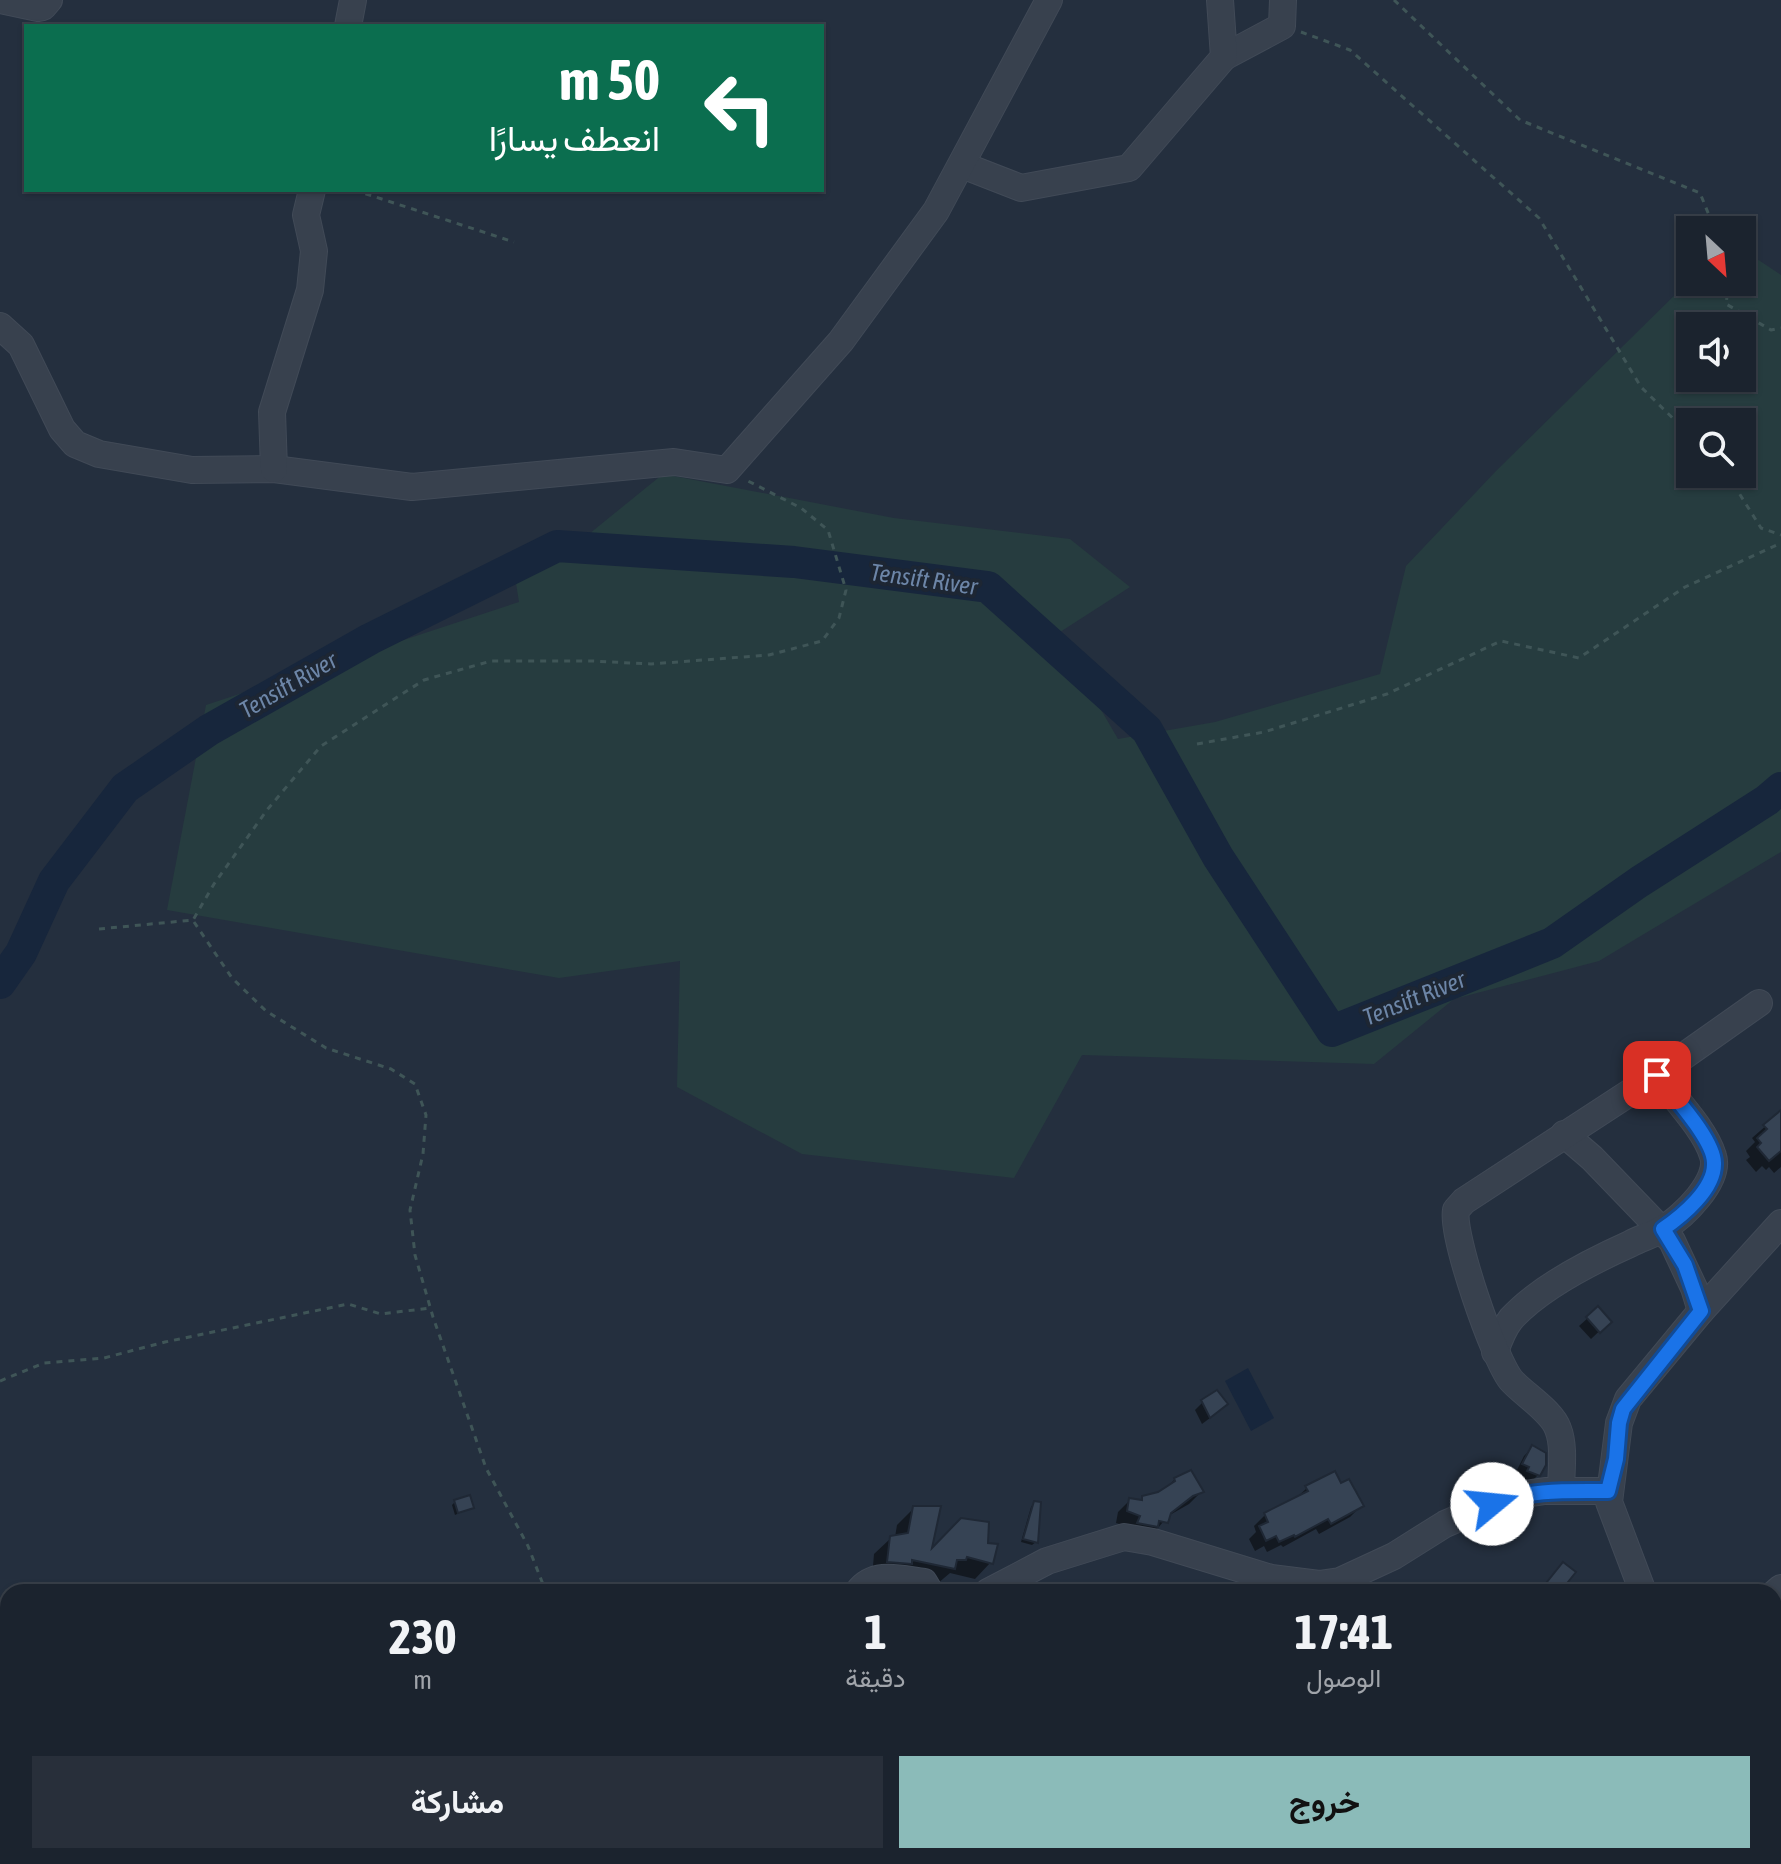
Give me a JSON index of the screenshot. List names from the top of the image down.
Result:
{
  "water": ["Tensift River"],
  "north": "bottom right",
  "page": {
    "turn": ["50 m", "انعطف يسارًا"],
    "eta": [
      "17:41",
      "الوصول",
      "1",
      "دقيقة",
      "230",
      "m"
    ],
    "buttons": ["خروج", "مشاركة"]
  }
}
